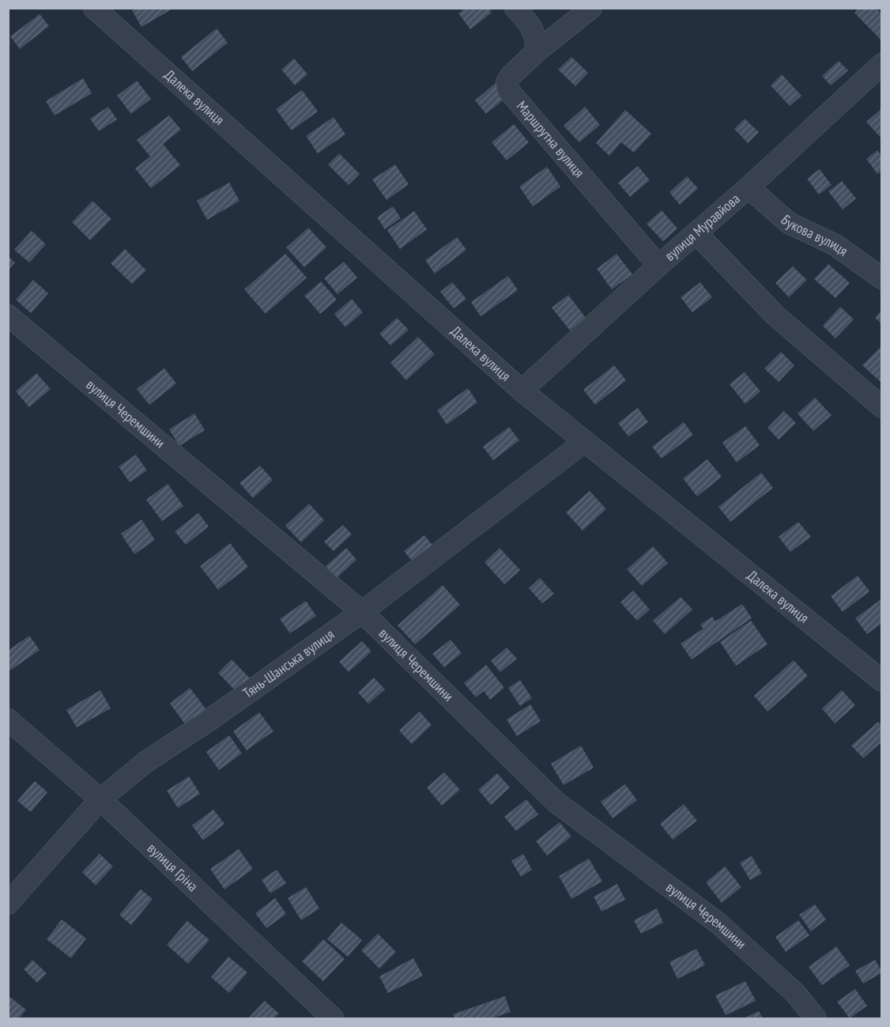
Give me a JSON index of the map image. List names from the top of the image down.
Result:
{
  "streets": {
    "street": [
      "Далека вулиця",
      "Маршрутна вулиця",
      "вулиця Муравйова",
      "Букова вулиця",
      "вулиця Черемшини",
      "Тянь-Шанська вулиця",
      "вулиця Гріна"
    ]
  },
  "crossings": [
    ["Далека вулиця", "вулиця Муравйова"],
    ["Далека вулиця", "Тянь-Шанська вулиця"],
    ["Маршрутна вулиця", "вулиця Муравйова"],
    ["вулиця Муравйова", "Букова вулиця"],
    ["вулиця Черемшини", "Тянь-Шанська вулиця"],
    ["Тянь-Шанська вулиця", "вулиця Гріна"]
  ]
}
